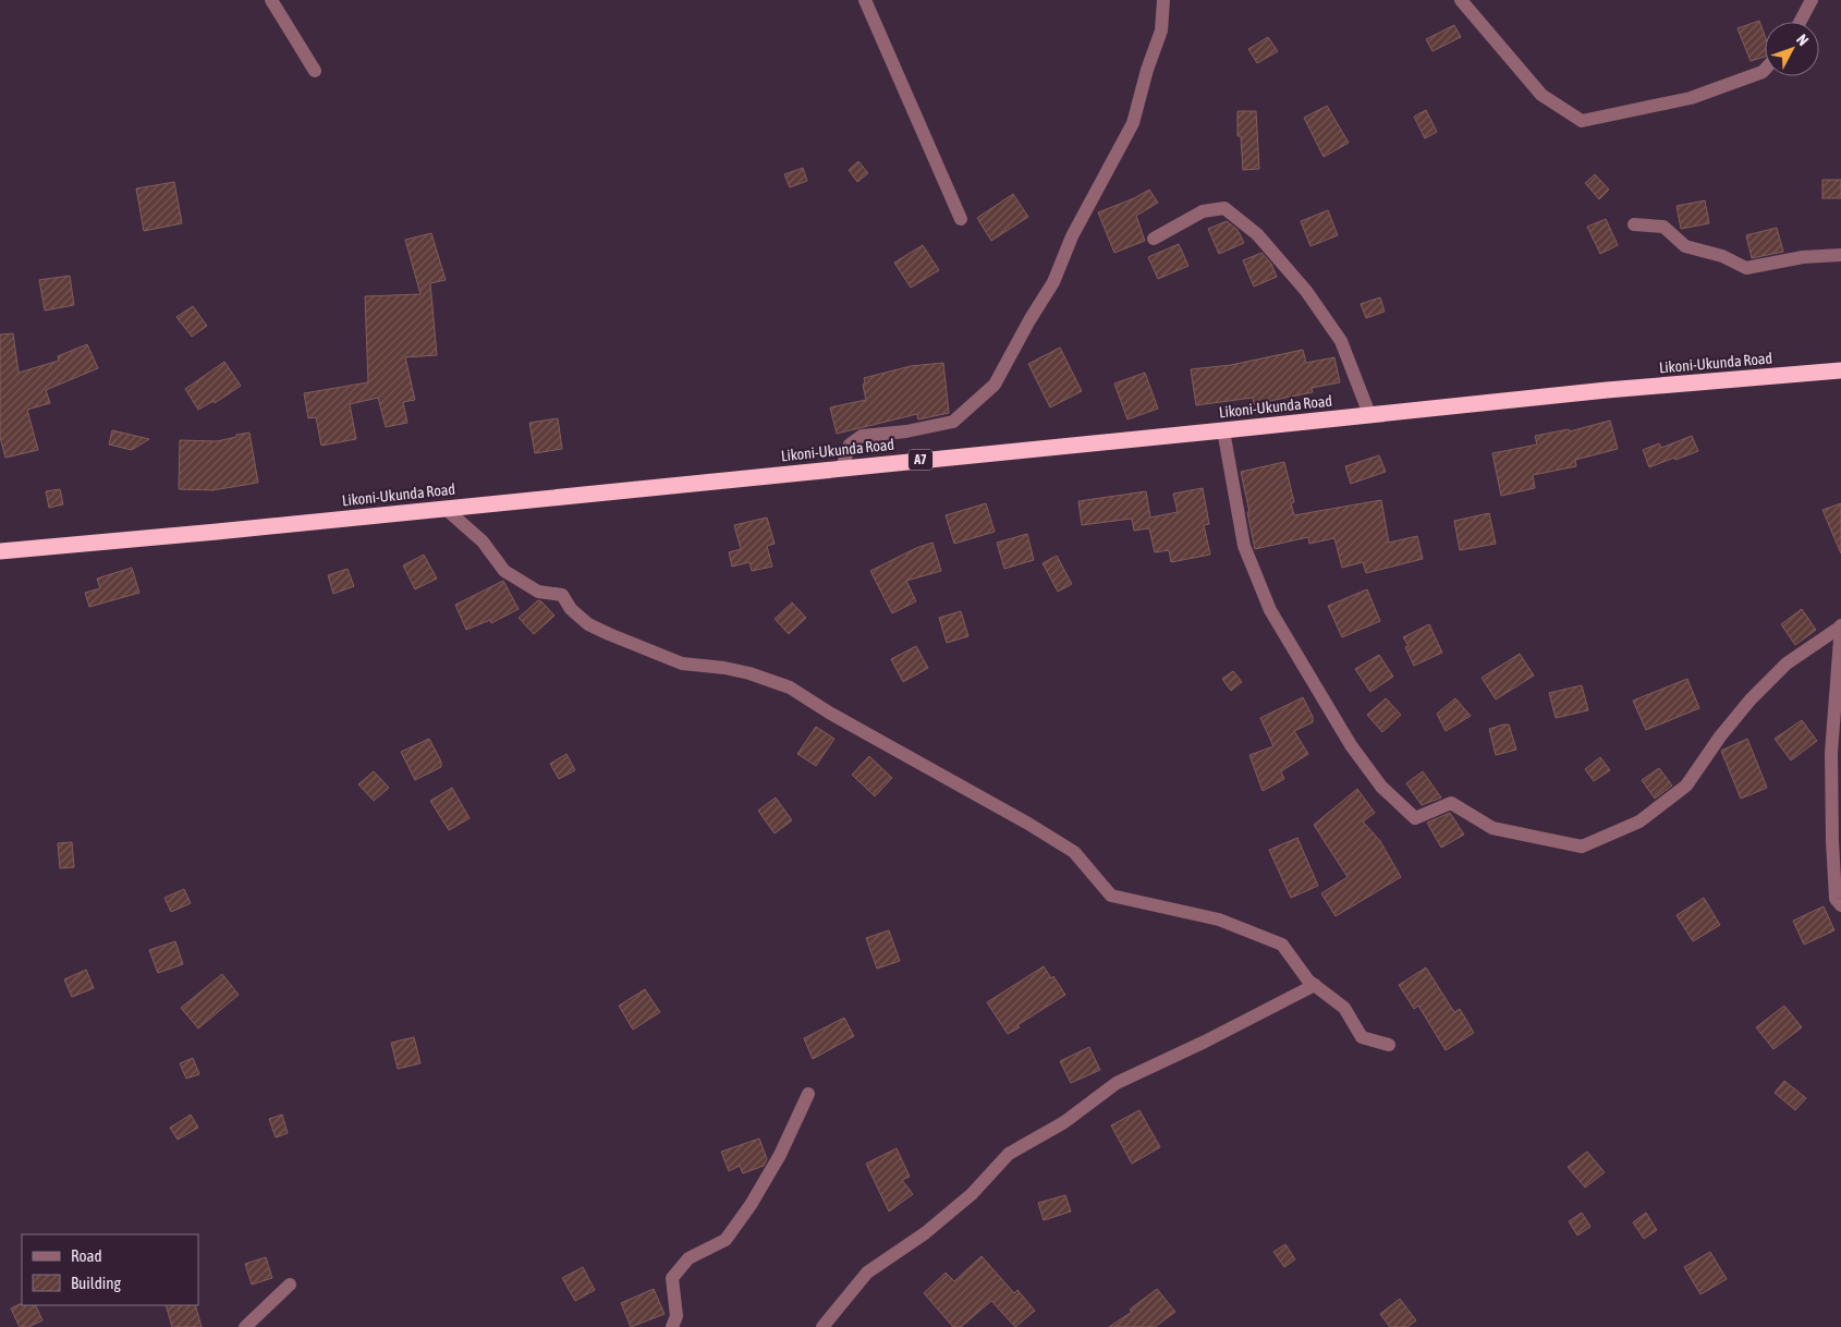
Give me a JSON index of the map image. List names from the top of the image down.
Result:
{
  "streets": {
    "highway": ["Likoni-Ukunda Road", "A7"]
  },
  "legend": ["Road", "Building"],
  "north": "top right"
}
